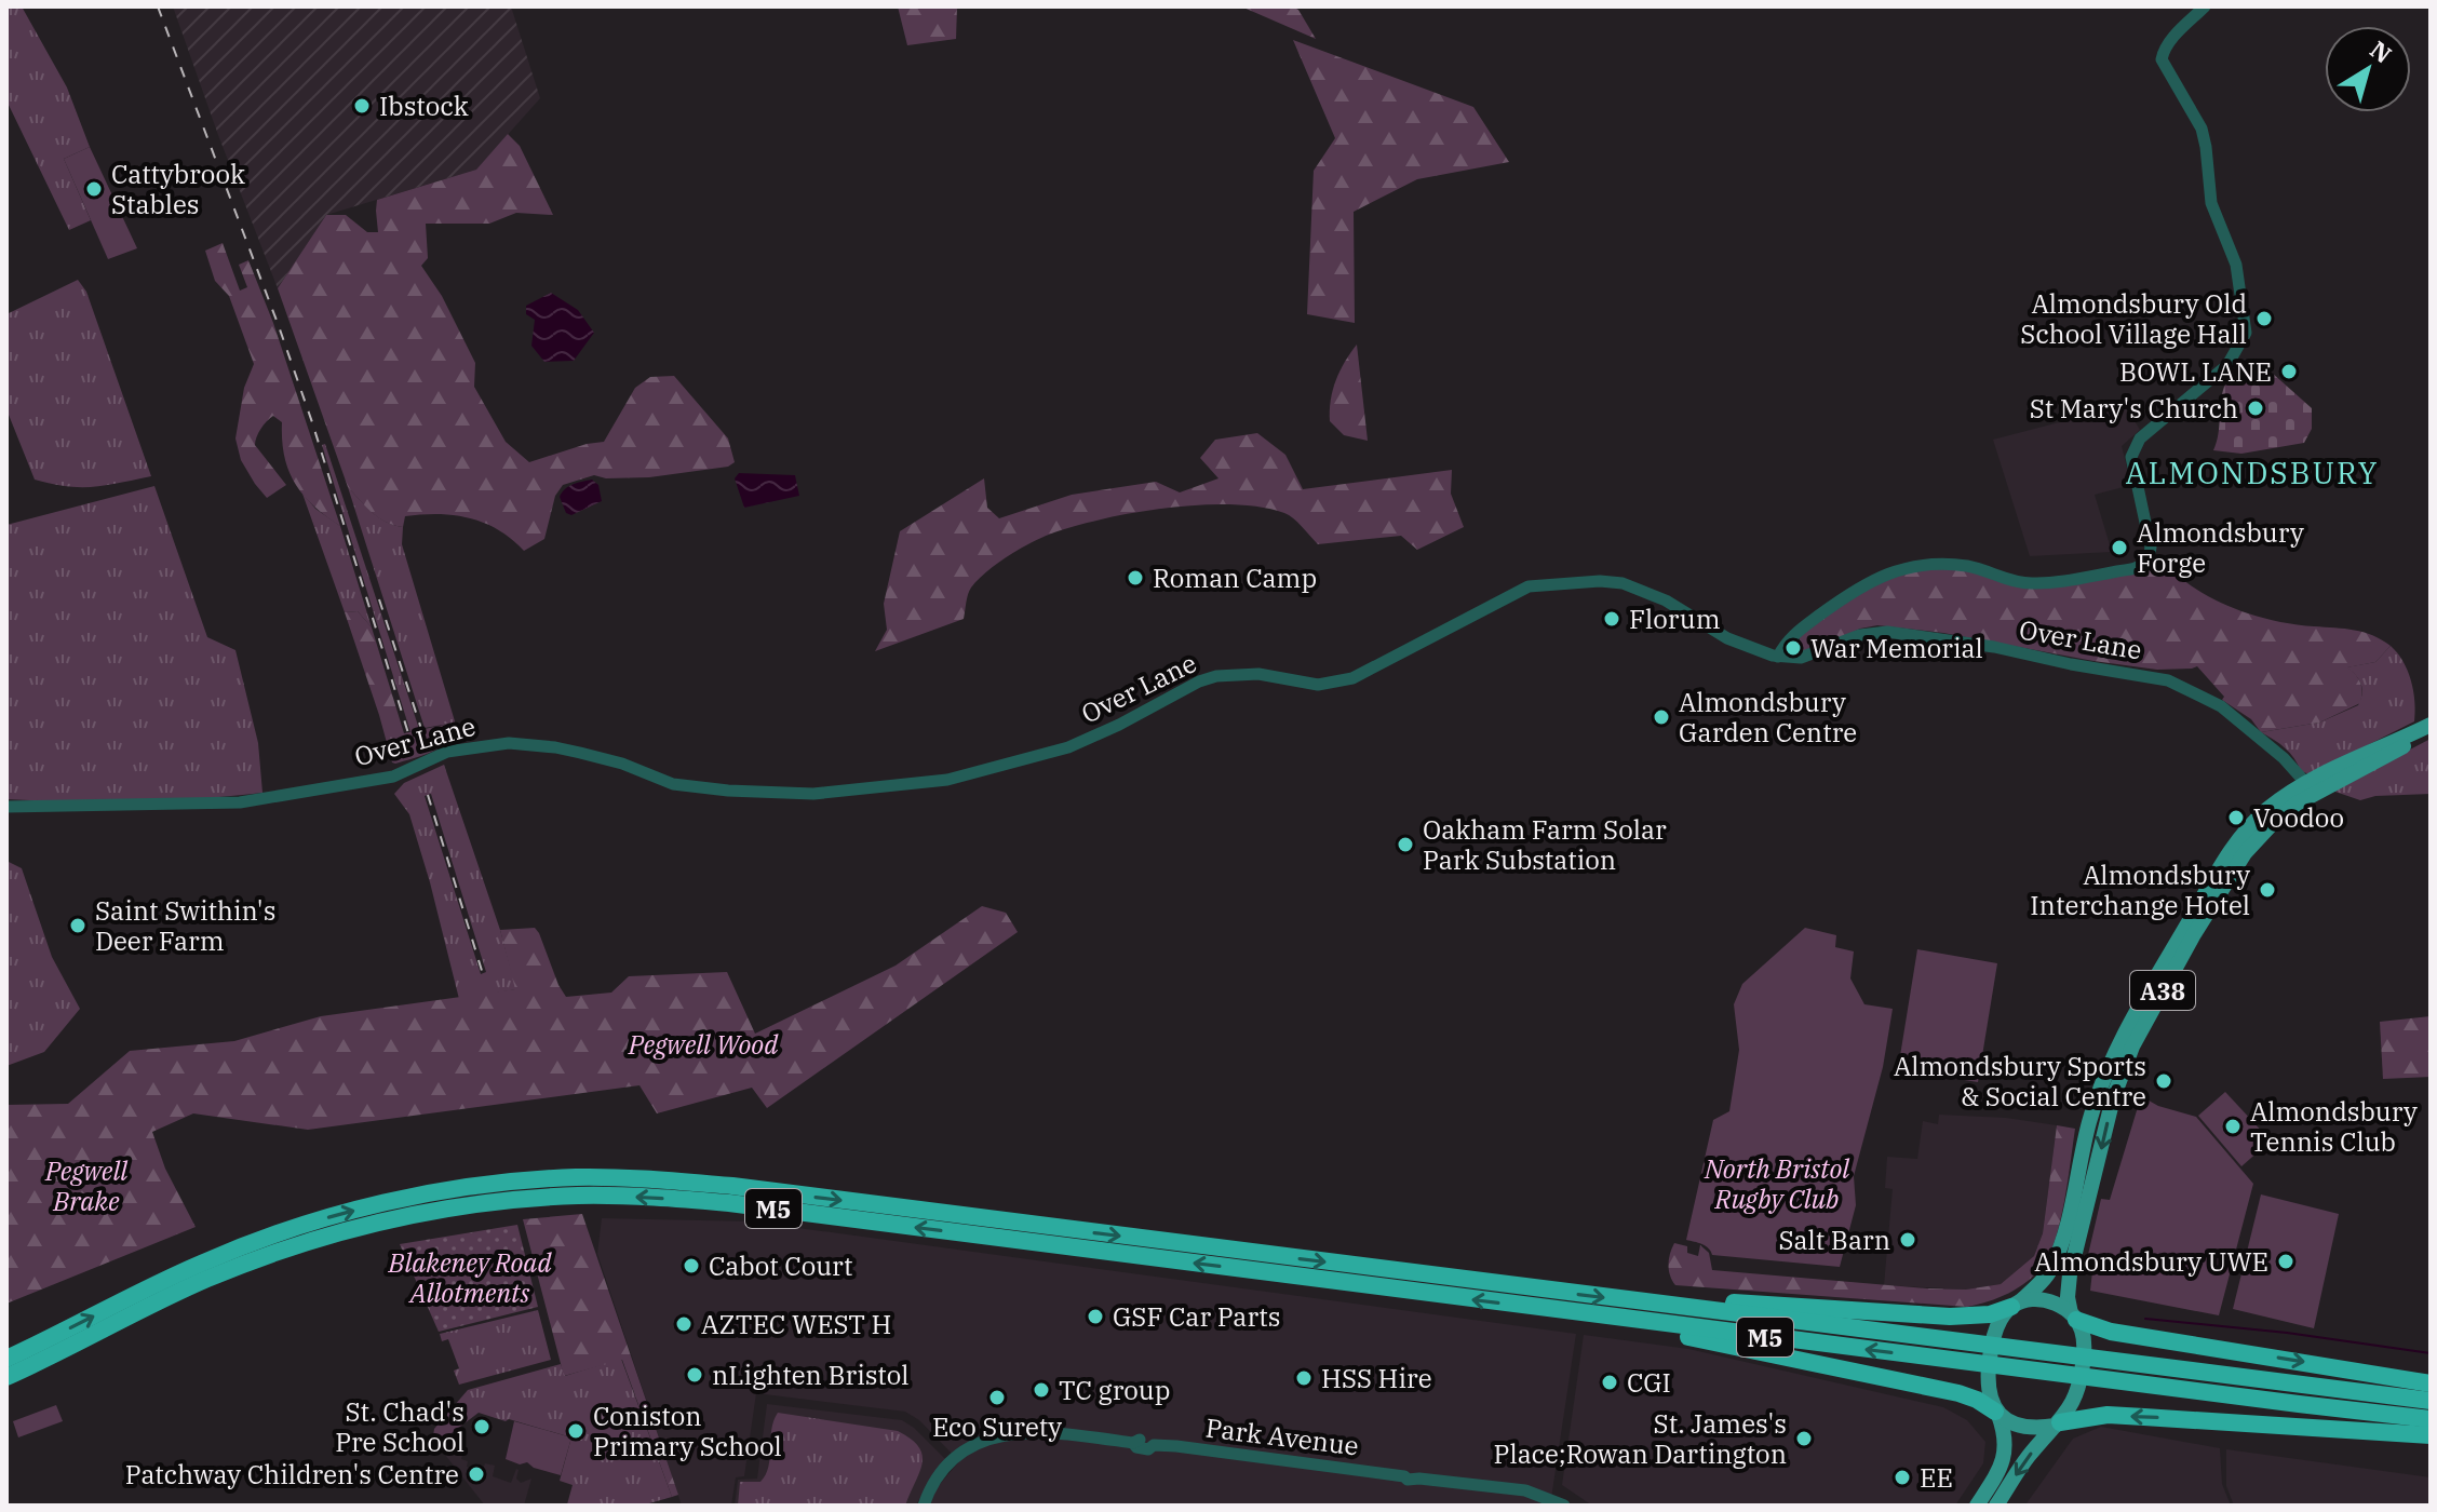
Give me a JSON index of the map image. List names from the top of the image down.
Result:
{
  "streets": {
    "highway": ["M5"],
    "main road": ["A38"],
    "street": ["Over Lane", "Park Avenue"]
  },
  "crossings": [
    ["Over Lane", "A38"],
    ["A38", "M5"]
  ],
  "districts": ["ALMONDSBURY"],
  "parks": [
    "Pegwell Wood",
    "North Bristol Rugby Club",
    "Pegwell Brake",
    "Blakeney Road Allotments"
  ],
  "places": [
    "Ibstock",
    "Cattybrook Stables",
    "Almondsbury Old School Village Hall",
    "BOWL LANE",
    "St Mary's Church",
    "Almondsbury Forge",
    "Roman Camp",
    "Florum",
    "War Memorial",
    "Almondsbury Garden Centre",
    "Voodoo",
    "Oakham Farm Solar Park Substation",
    "Almondsbury Interchange Hotel",
    "Saint Swithin's Deer Farm",
    "Almondsbury Sports & Social Centre",
    "Almondsbury Tennis Club",
    "Salt Barn",
    "Almondsbury UWE",
    "Cabot Court",
    "GSF Car Parts",
    "AZTEC WEST H",
    "nLighten Bristol",
    "HSS Hire",
    "CGI",
    "TC group",
    "Eco Surety",
    "St. Chad's Pre School",
    "Coniston Primary School",
    "St. James's Place;Rowan Dartington",
    "Patchway Children's Centre",
    "EE"
  ],
  "north": "top right"
}
